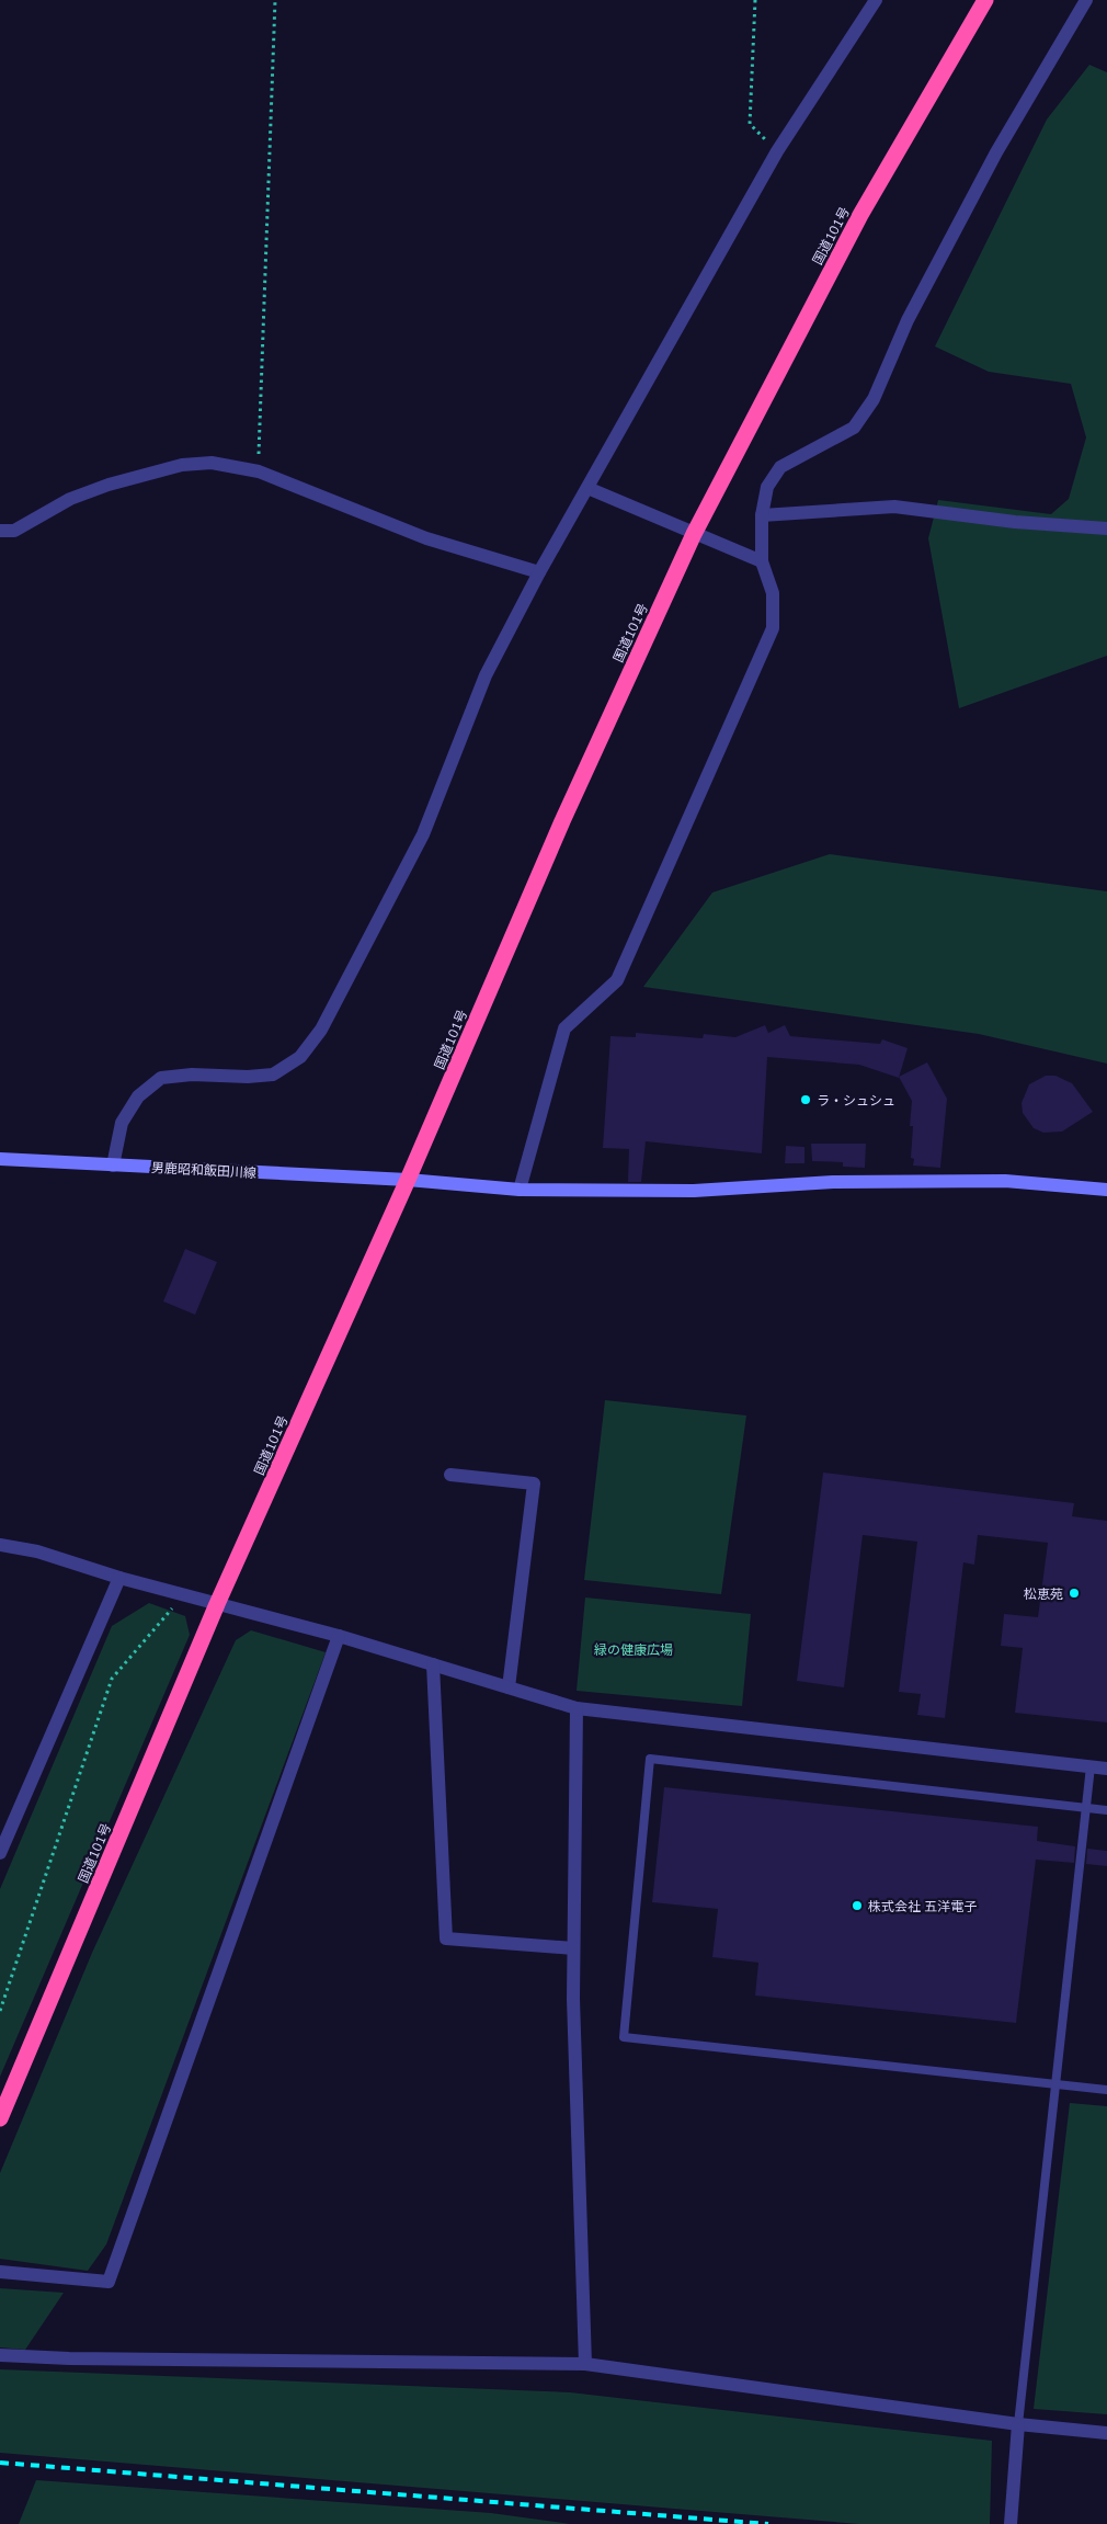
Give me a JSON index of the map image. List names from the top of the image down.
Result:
{
  "streets": {
    "highway": ["国道101号"],
    "street": ["男鹿昭和飯田川線"]
  },
  "crossings": [
    ["国道101号", "男鹿昭和飯田川線"]
  ],
  "parks": ["緑の健康広場"],
  "places": ["ラ・シュシュ", "松恵苑", "株式会社 五洋電子"]
}
